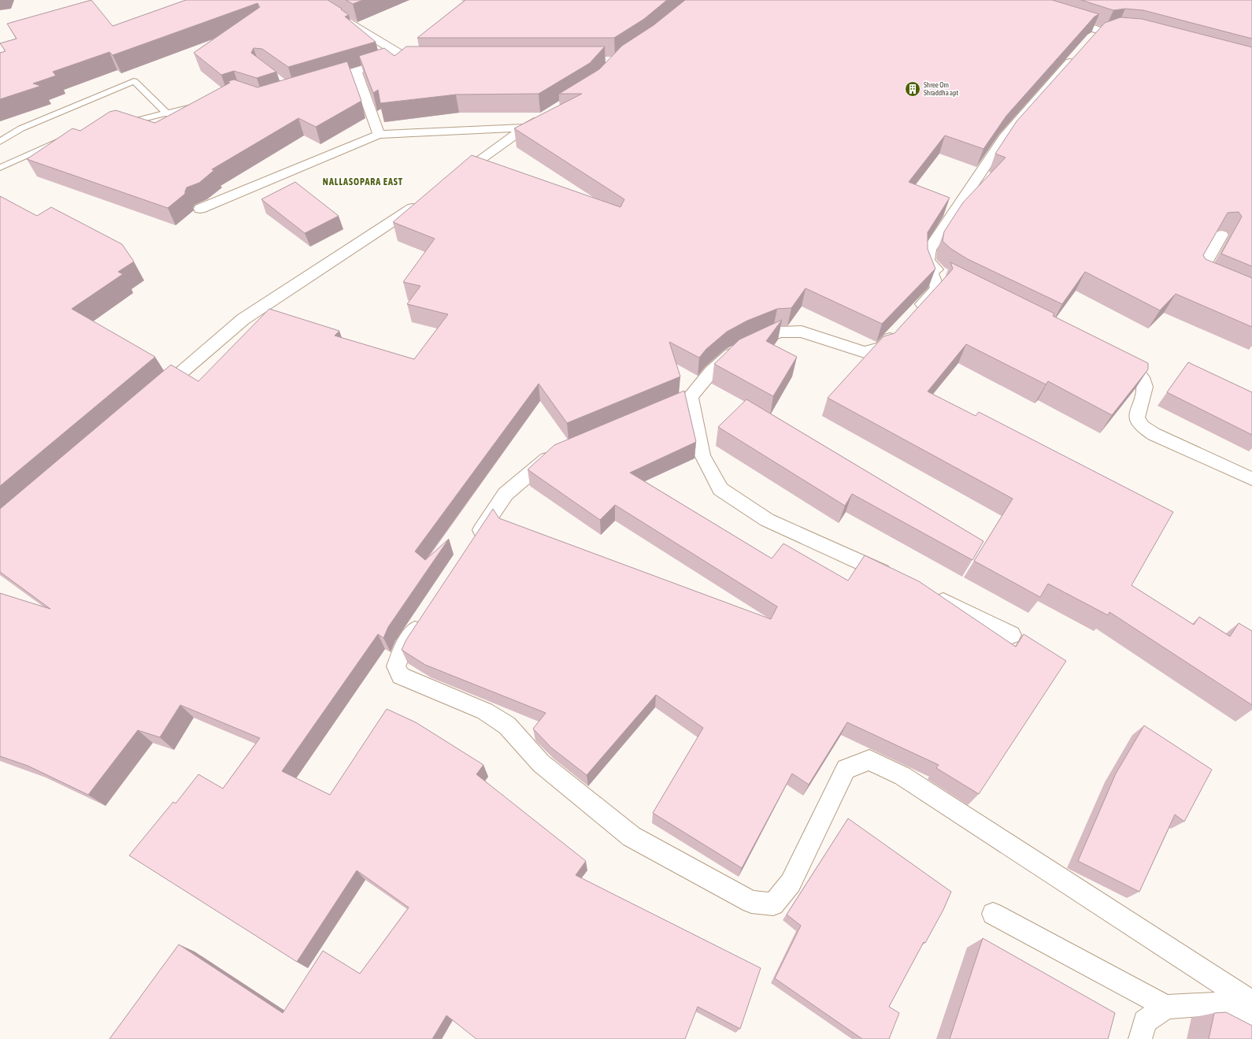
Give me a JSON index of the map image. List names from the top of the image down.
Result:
{
  "districts": ["NALLASOPARA EAST"],
  "places": {
    "building": ["Shree Om Shraddha apt"]
  }
}
